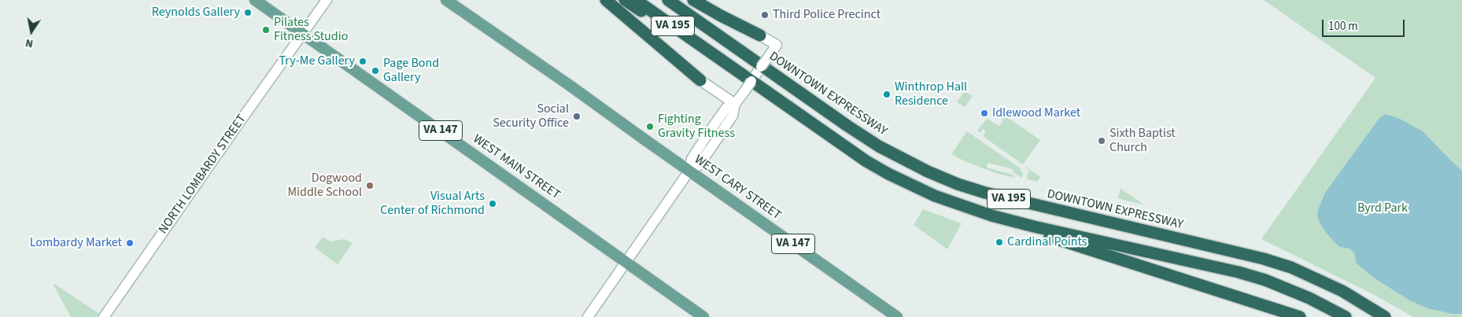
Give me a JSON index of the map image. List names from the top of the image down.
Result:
{
  "streets": {
    "highway": ["VA 195", "DOWNTOWN EXPRESSWAY"],
    "main road": [
      "VA 147",
      "WEST MAIN STREET",
      "NORTH LOMBARDY STREET",
      "WEST CARY STREET"
    ]
  },
  "crossings": [
    ["WEST MAIN STREET", "NORTH LOMBARDY STREET"]
  ],
  "parks": ["Byrd Park"],
  "places": [
    "Reynolds Gallery",
    "Third Police Precinct",
    "Pilates Fitness Studio",
    "Try-Me Gallery",
    "Page Bond Gallery",
    "Winthrop Hall Residence",
    "Idlewood Market",
    "Social Security Office",
    "Fighting Gravity Fitness",
    "Sixth Baptist Church",
    "Dogwood Middle School",
    "Visual Arts Center of Richmond",
    "Cardinal Points",
    "Lombardy Market"
  ],
  "scale_bar": "100 m",
  "north": "bottom"
}
